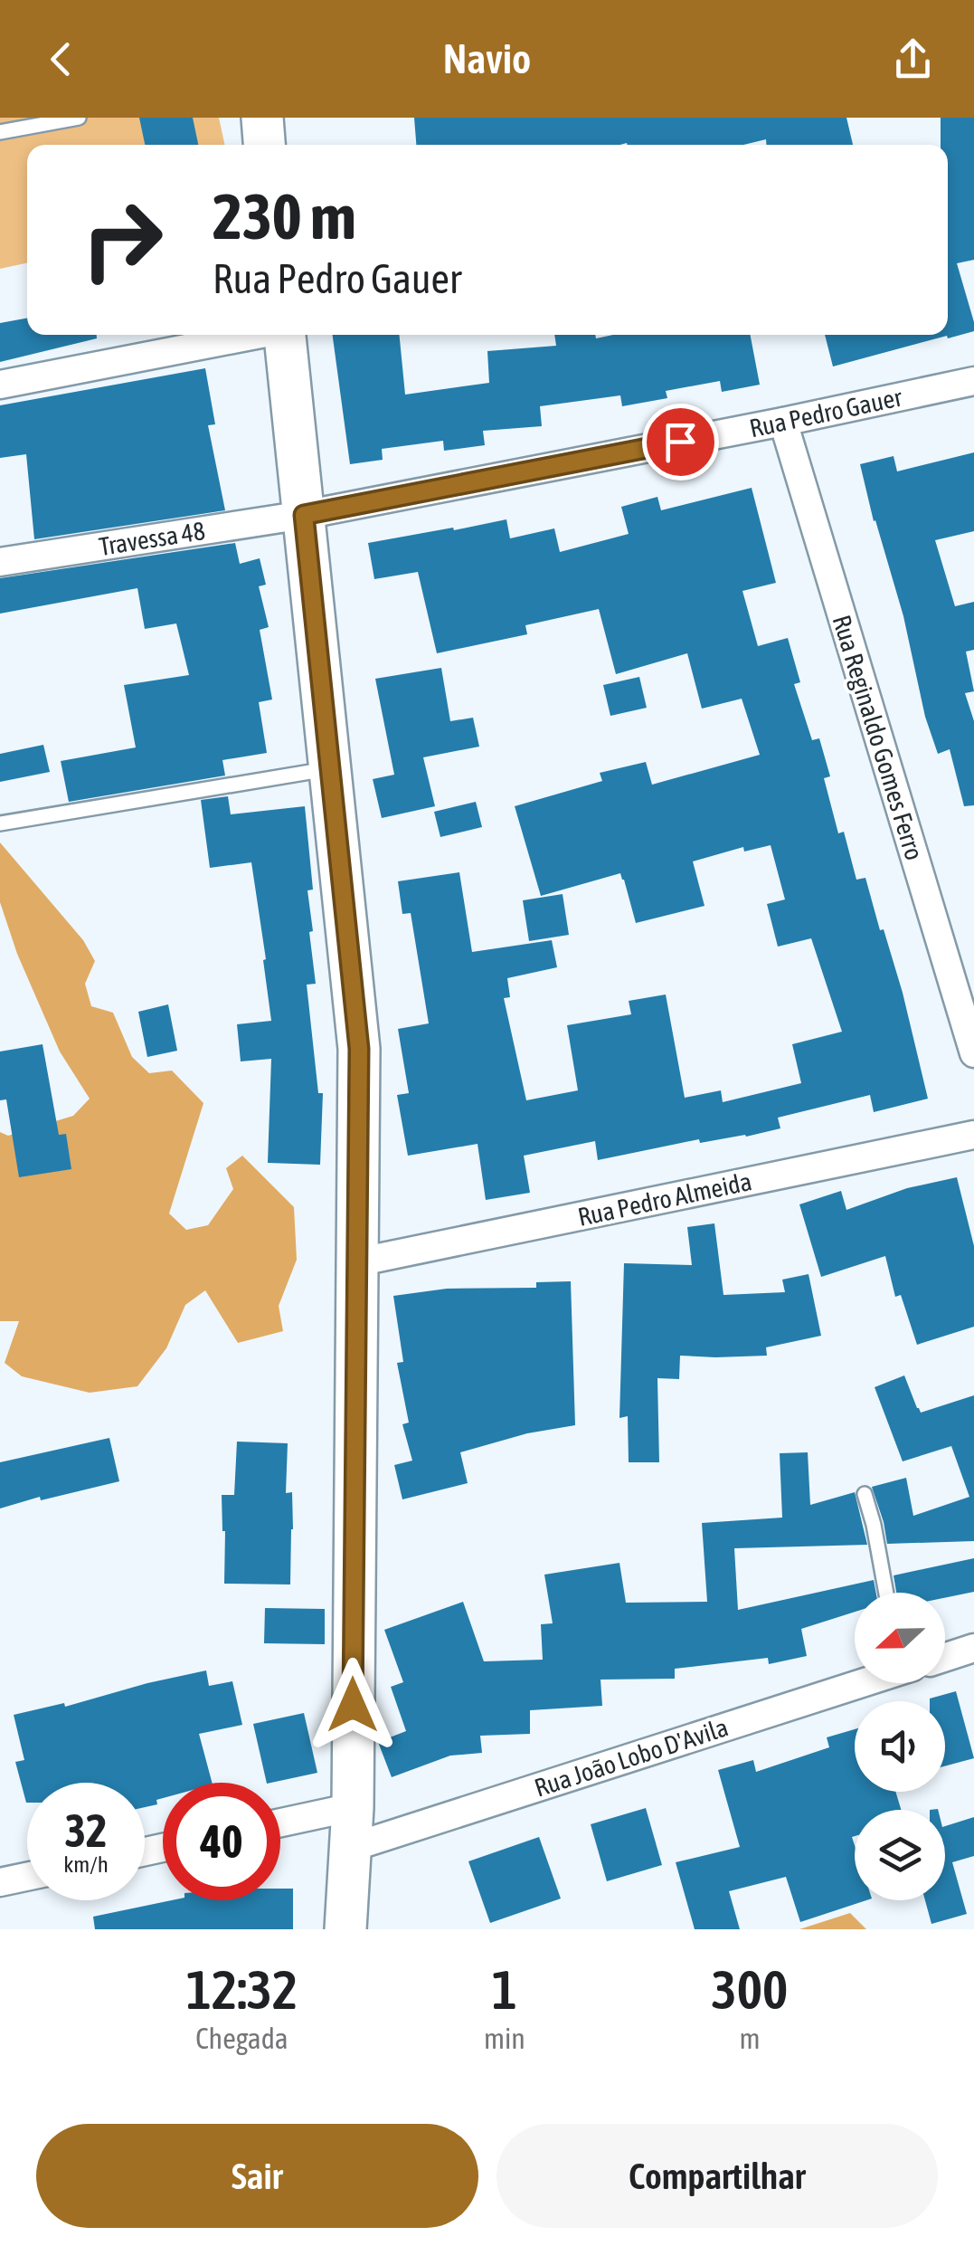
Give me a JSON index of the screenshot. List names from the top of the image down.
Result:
{
  "streets": {
    "street": [
      "Rua Pedro Gauer",
      "Travessa 48",
      "Rua Reginaldo Gomes Ferro",
      "Rua Pedro Almeida",
      "Rua João Lobo D'Avila"
    ]
  },
  "crossings": [
    ["Rua Pedro Gauer", "Travessa 48"],
    ["Rua Pedro Gauer", "Rua Reginaldo Gomes Ferro"]
  ],
  "north": "left",
  "page": {
    "header": "Navio",
    "turn": ["230 m", "Rua Pedro Gauer"],
    "speed": "32 km/h",
    "limit": "40",
    "eta": [
      "12:32",
      "Chegada",
      "1",
      "min",
      "300",
      "m"
    ],
    "buttons": ["Sair", "Compartilhar"]
  }
}
